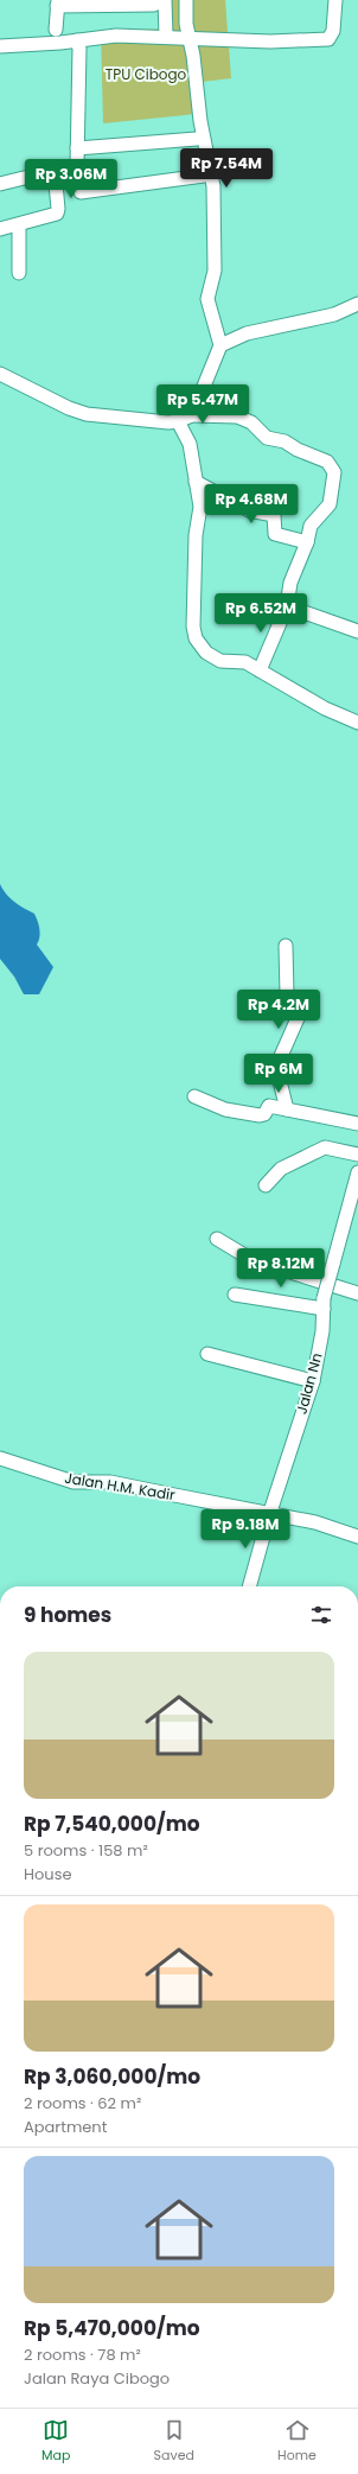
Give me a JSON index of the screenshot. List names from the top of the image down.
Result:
{
  "streets": {
    "street": ["Jalan Nn", "Jalan H.M. Kadir"]
  },
  "crossings": [
    ["Jalan Nn", "Jalan H.M. Kadir"]
  ],
  "parks": ["TPU Cibogo"],
  "page": {
    "price": [
      "Rp 7.54M",
      "Rp 3.06M",
      "Rp 5.47M",
      "Rp 4.68M",
      "Rp 6.52M",
      "Rp 4.2M",
      "Rp 6M",
      "Rp 8.12M",
      "Rp 9.18M"
    ],
    "heading": "9 homes",
    "list": [
      {
        "name": "Rp 7,540,000/mo",
        "note": "5 rooms · 158 m² · House"
      },
      {
        "name": "Rp 3,060,000/mo",
        "note": "2 rooms · 62 m² · Apartment"
      },
      {
        "name": "Rp 5,470,000/mo",
        "note": "2 rooms · 78 m² · Jalan Raya Cibogo"
      }
    ],
    "tabs": ["Map", "Saved", "Home"]
  }
}
